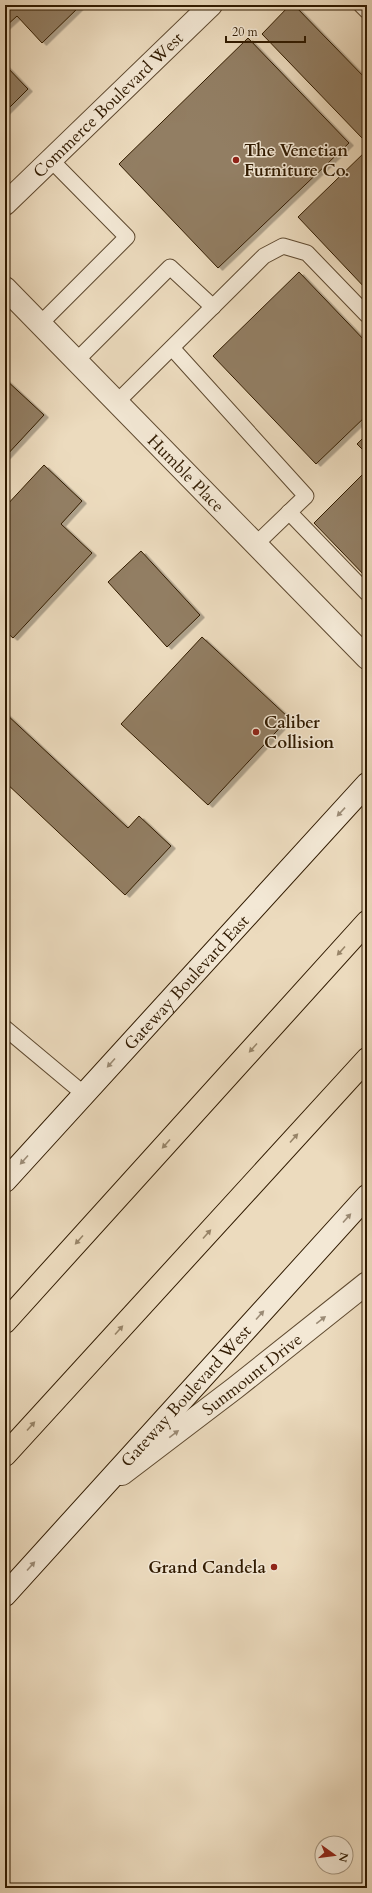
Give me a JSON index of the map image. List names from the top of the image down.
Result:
{
  "streets": {
    "street": [
      "Commerce Boulevard West",
      "Humble Place",
      "Gateway Boulevard East",
      "Sunmount Drive",
      "Gateway Boulevard West"
    ]
  },
  "crossings": [
    ["Sunmount Drive", "Gateway Boulevard West"]
  ],
  "one_way": ["Gateway Boulevard East", "Sunmount Drive", "Gateway Boulevard West"],
  "places": ["The Venetian Furniture Co.", "Caliber Collision", "Grand Candela"],
  "scale_bar": "20 m",
  "north": "right"
}
